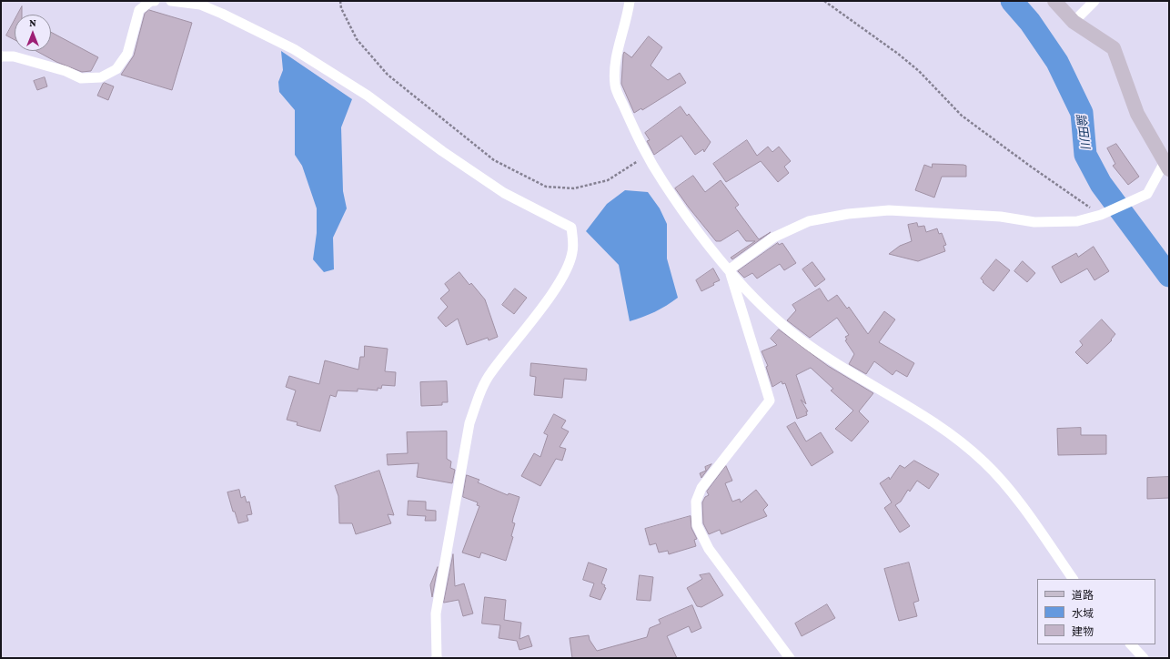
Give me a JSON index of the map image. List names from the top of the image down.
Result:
{
  "water": ["論田川"],
  "legend": ["道路", "水域", "建物"],
  "north": "top"
}
